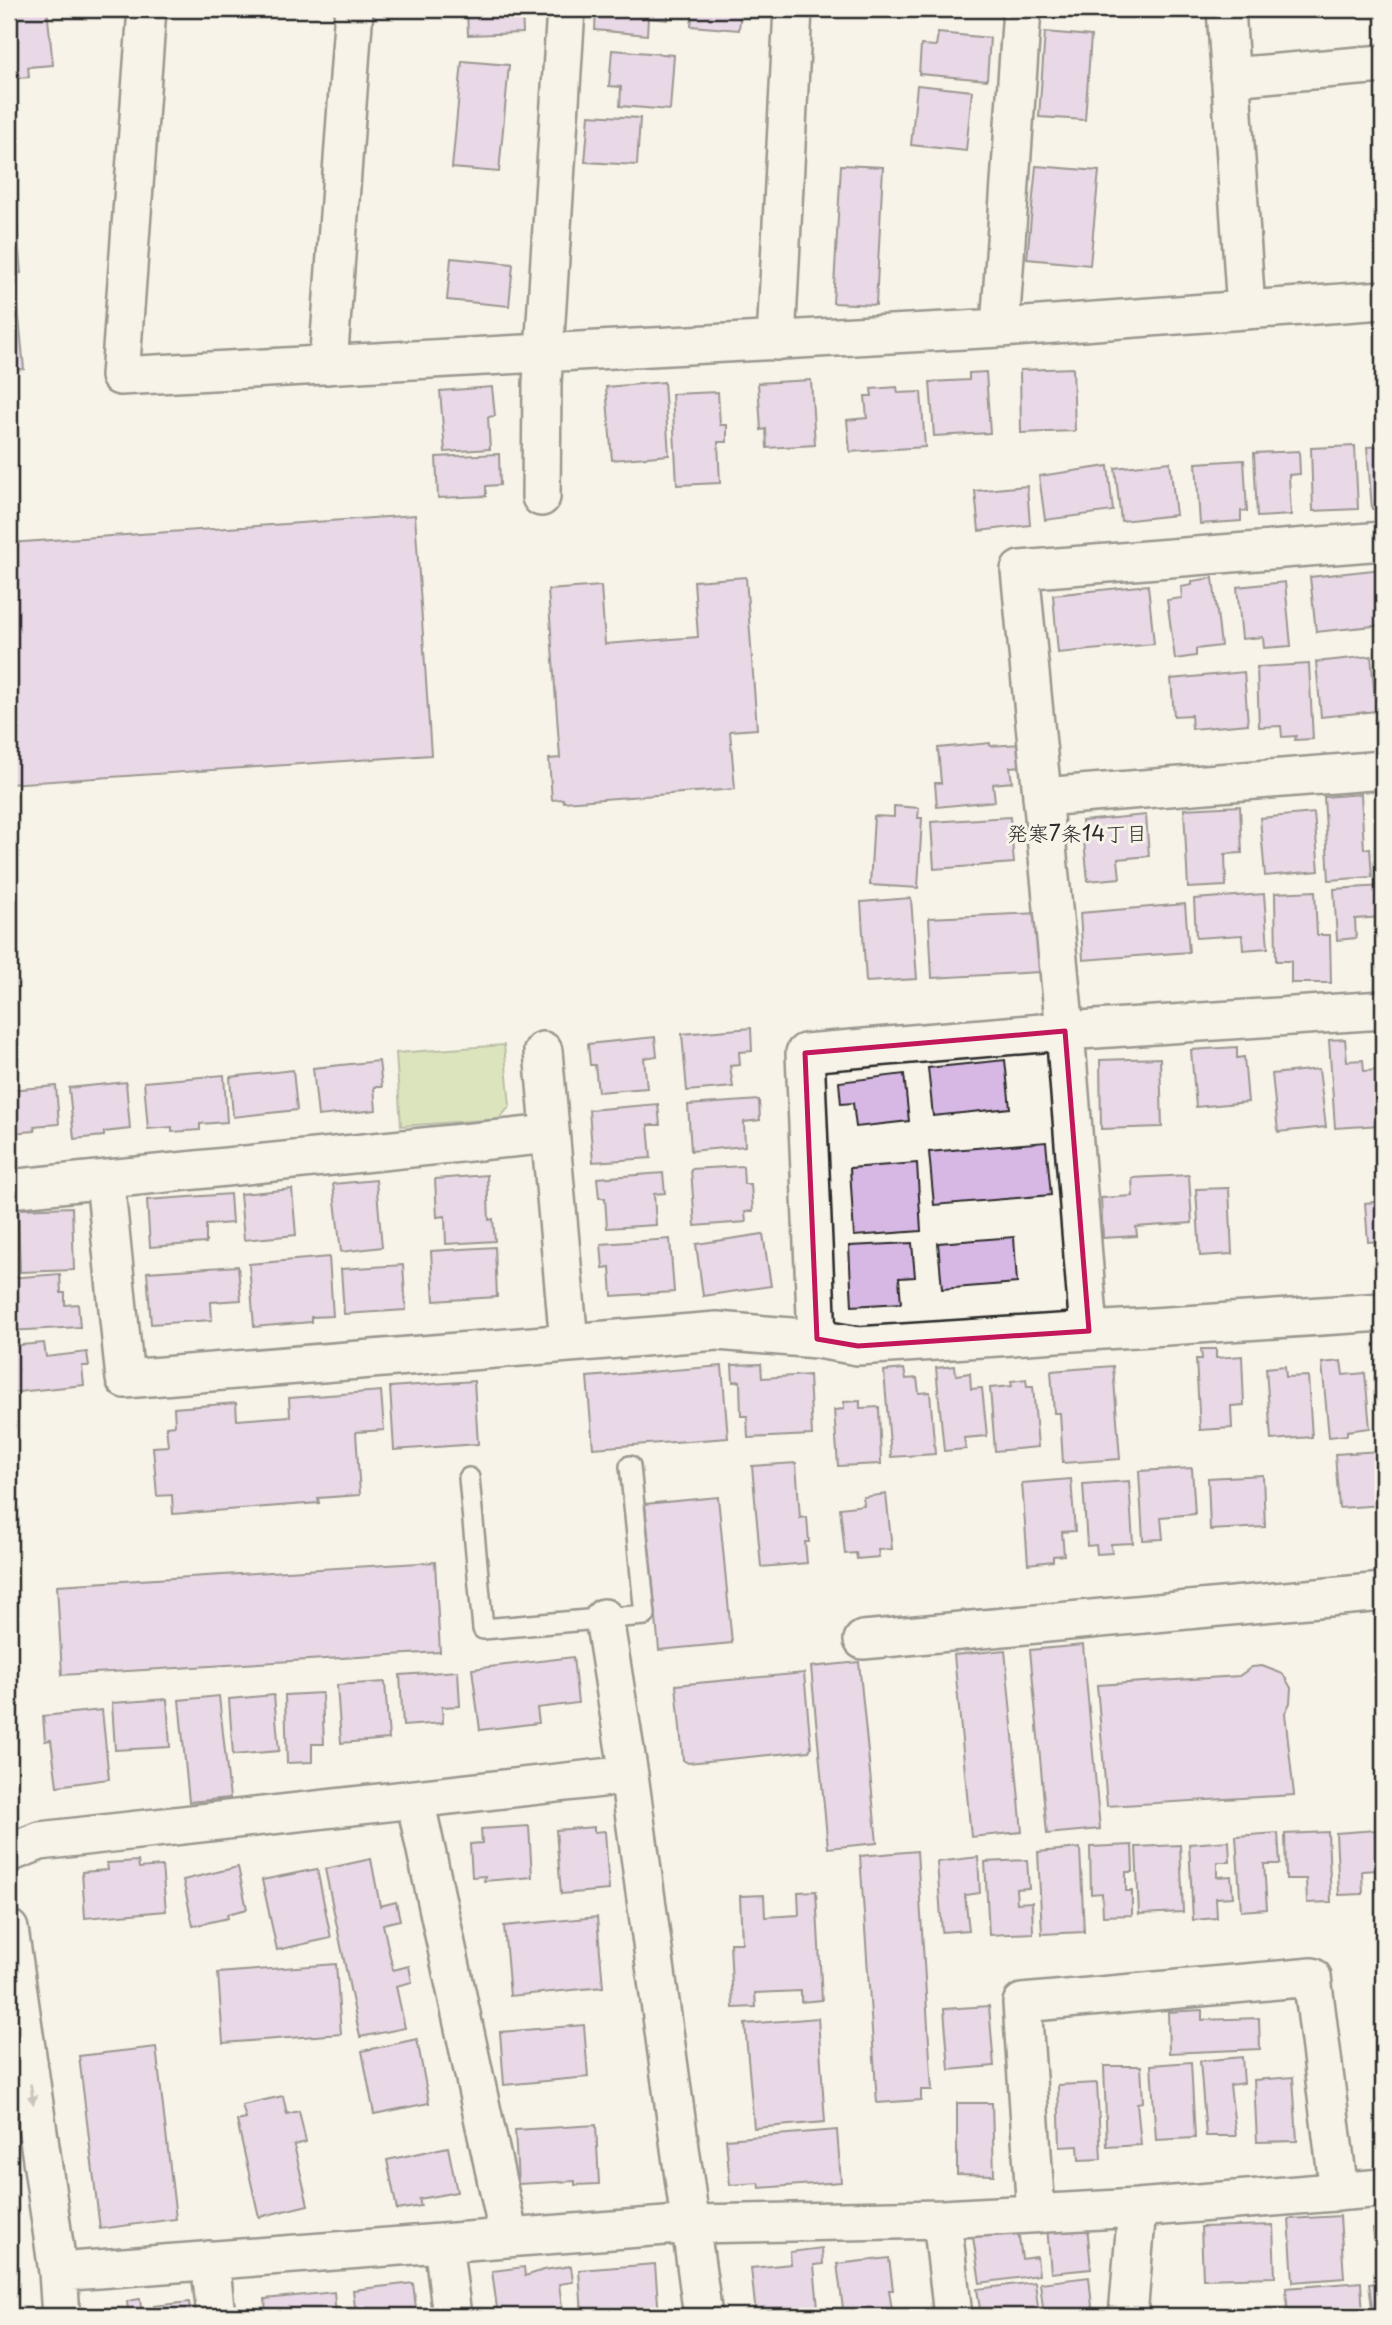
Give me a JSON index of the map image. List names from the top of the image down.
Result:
{
  "districts": ["発寒7条14丁目"]
}
